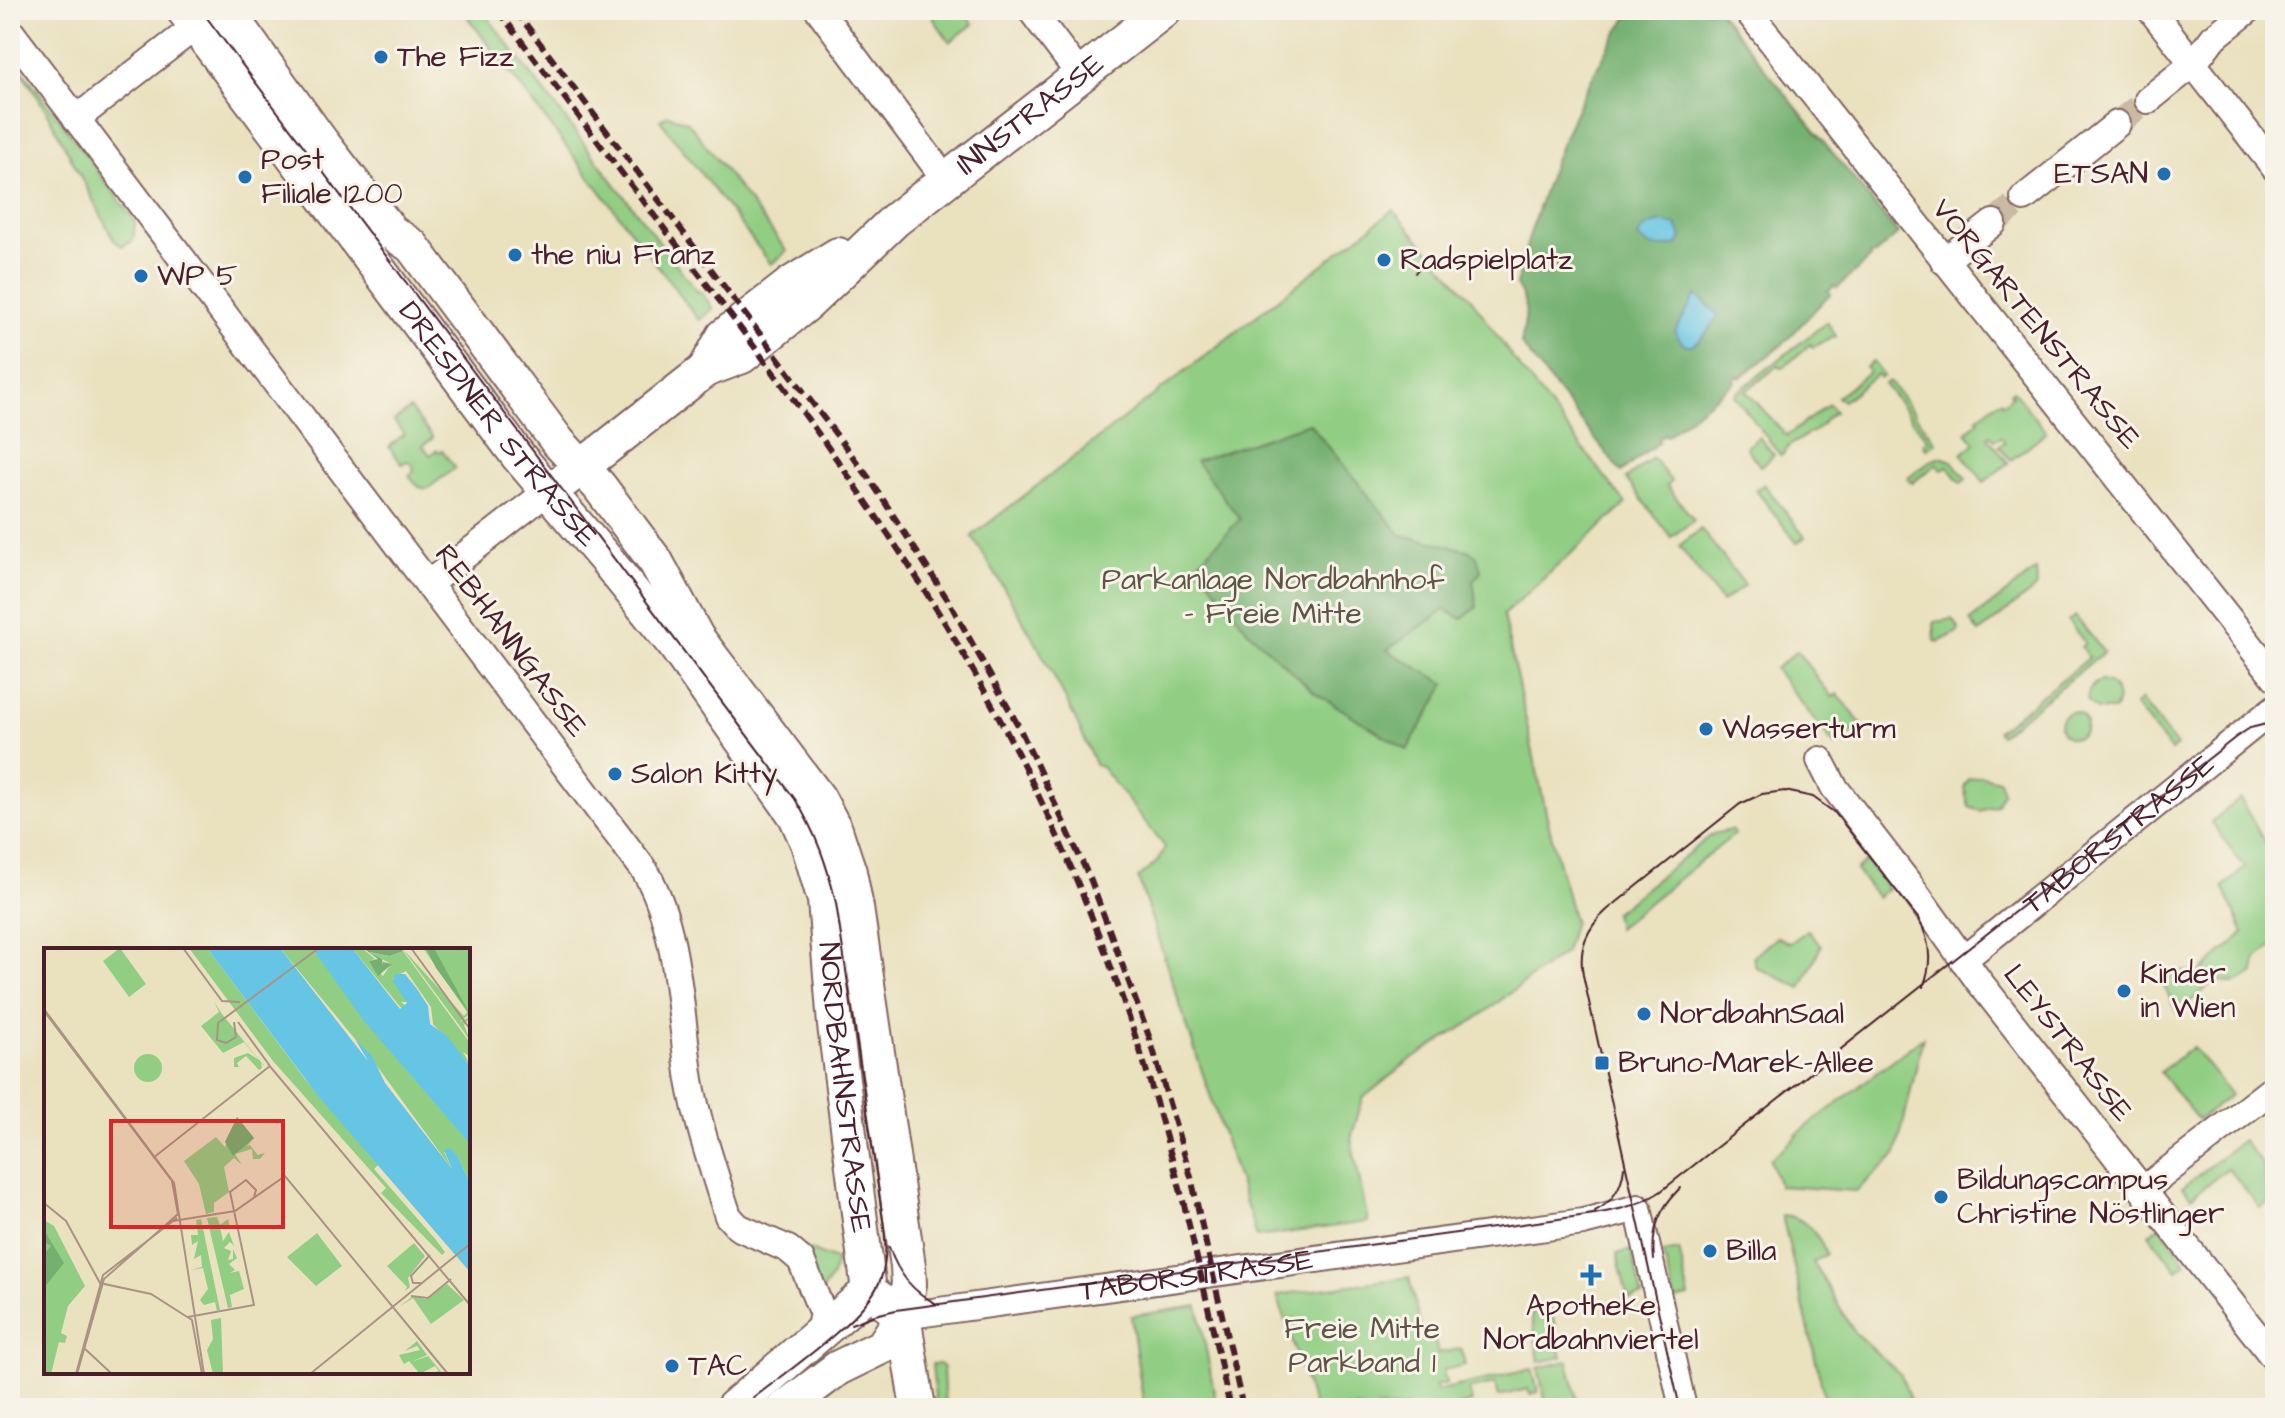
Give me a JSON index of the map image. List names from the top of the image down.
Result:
{
  "streets": {
    "main road": ["INNSTRASSE", "DRESDNER STRASSE", "NORDBAHNSTRASSE"],
    "street": [
      "VORGARTENSTRASSE",
      "REBHANNGASSE",
      "TABORSTRASSE",
      "LEYSTRASSE"
    ]
  },
  "crossings": [
    ["INNSTRASSE", "DRESDNER STRASSE"],
    ["INNSTRASSE", "REBHANNGASSE"],
    ["DRESDNER STRASSE", "NORDBAHNSTRASSE"],
    ["TABORSTRASSE", "LEYSTRASSE"],
    ["TABORSTRASSE", "NORDBAHNSTRASSE"]
  ],
  "parks": ["Parkanlage Nordbahnhof - Freie Mitte", "Freie Mitte Parkband 1"],
  "places": {
    "other": [
      "The Fizz",
      "ETSAN",
      "Post Filiale 1200",
      "the niu Franz",
      "Radspielplatz",
      "WP 5",
      "Wasserturm",
      "Salon Kitty",
      "Kinder in Wien",
      "NordbahnSaal",
      "Bildungscampus Christine Nöstlinger",
      "Billa",
      "TAC"
    ],
    "transit": ["Bruno-Marek-Allee"],
    "health": ["Apotheke Nordbahnviertel"]
  }
}
